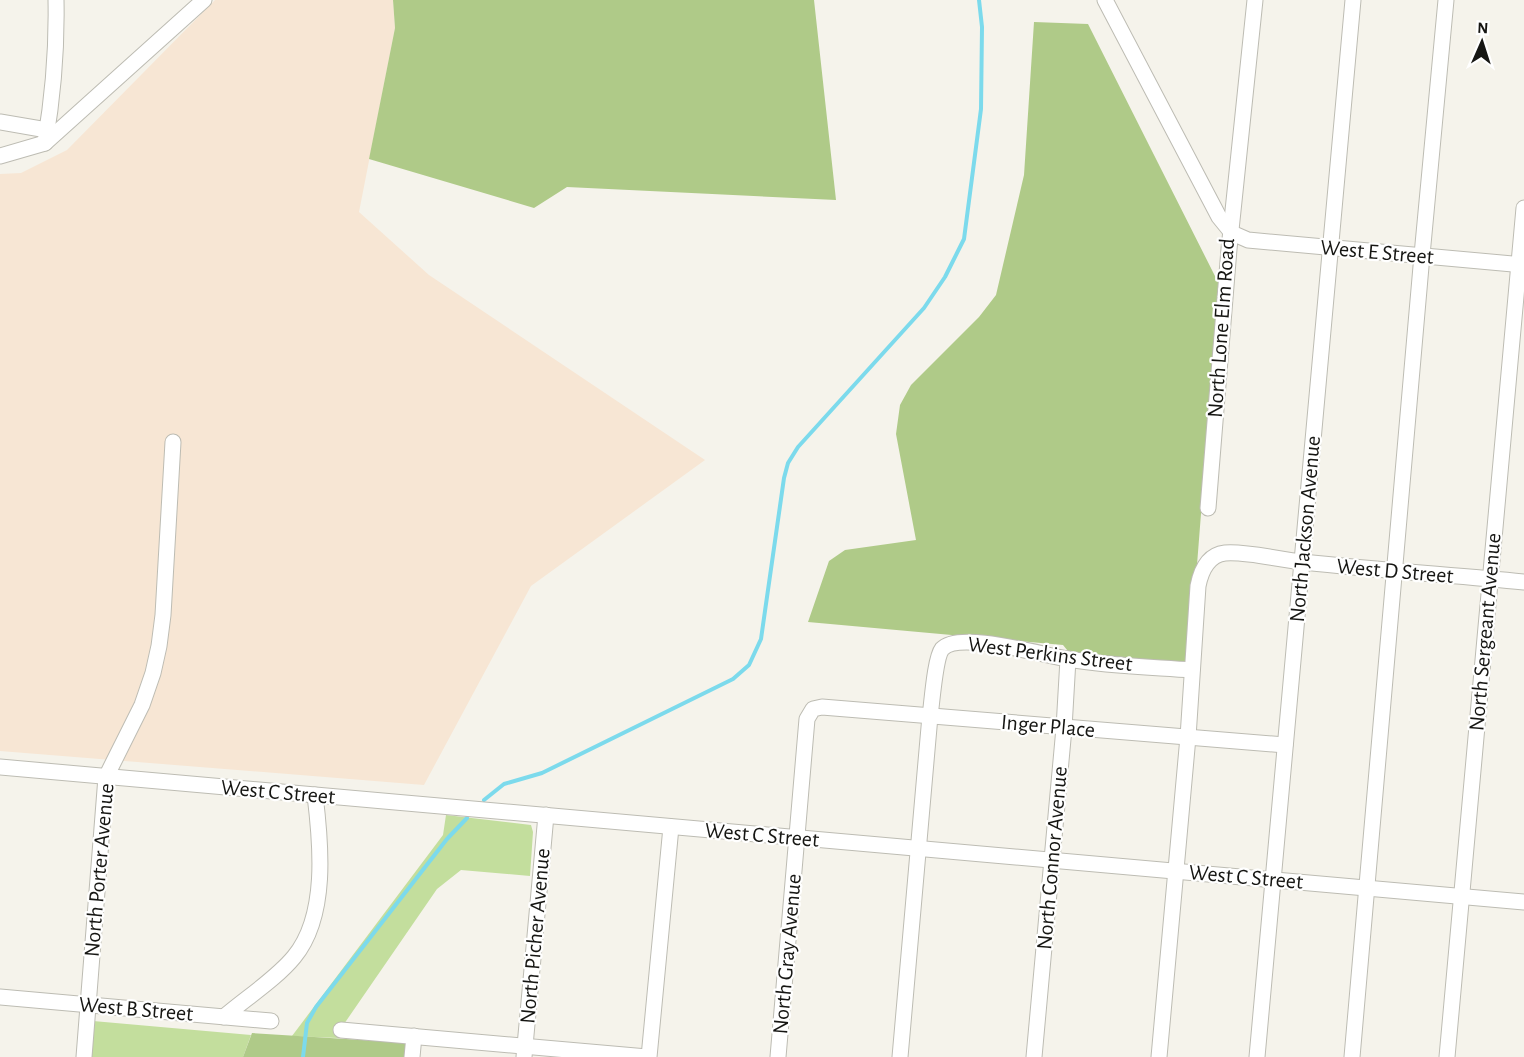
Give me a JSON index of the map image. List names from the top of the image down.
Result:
{
  "streets": {
    "street": [
      "West E Street",
      "North Lone Elm Road",
      "North Jackson Avenue",
      "West D Street",
      "North Sergeant Avenue",
      "West Perkins Street",
      "Inger Place",
      "West C Street",
      "North Connor Avenue",
      "North Porter Avenue",
      "North Picher Avenue",
      "North Gray Avenue",
      "West B Street"
    ]
  },
  "crossings": [
    ["West E Street", "North Lone Elm Road"],
    ["West E Street", "North Jackson Avenue"],
    ["West E Street", "North Sergeant Avenue"],
    ["North Jackson Avenue", "West D Street"],
    ["North Jackson Avenue", "Inger Place"],
    ["North Jackson Avenue", "West C Street"],
    ["West D Street", "North Sergeant Avenue"],
    ["West D Street", "West Perkins Street"],
    ["North Sergeant Avenue", "West C Street"],
    ["West Perkins Street", "Inger Place"],
    ["West Perkins Street", "North Connor Avenue"],
    ["Inger Place", "North Connor Avenue"],
    ["Inger Place", "North Gray Avenue"],
    ["West C Street", "North Connor Avenue"],
    ["West C Street", "North Porter Avenue"],
    ["West C Street", "North Picher Avenue"],
    ["West C Street", "North Gray Avenue"],
    ["North Porter Avenue", "West B Street"]
  ],
  "north": "top"
}
